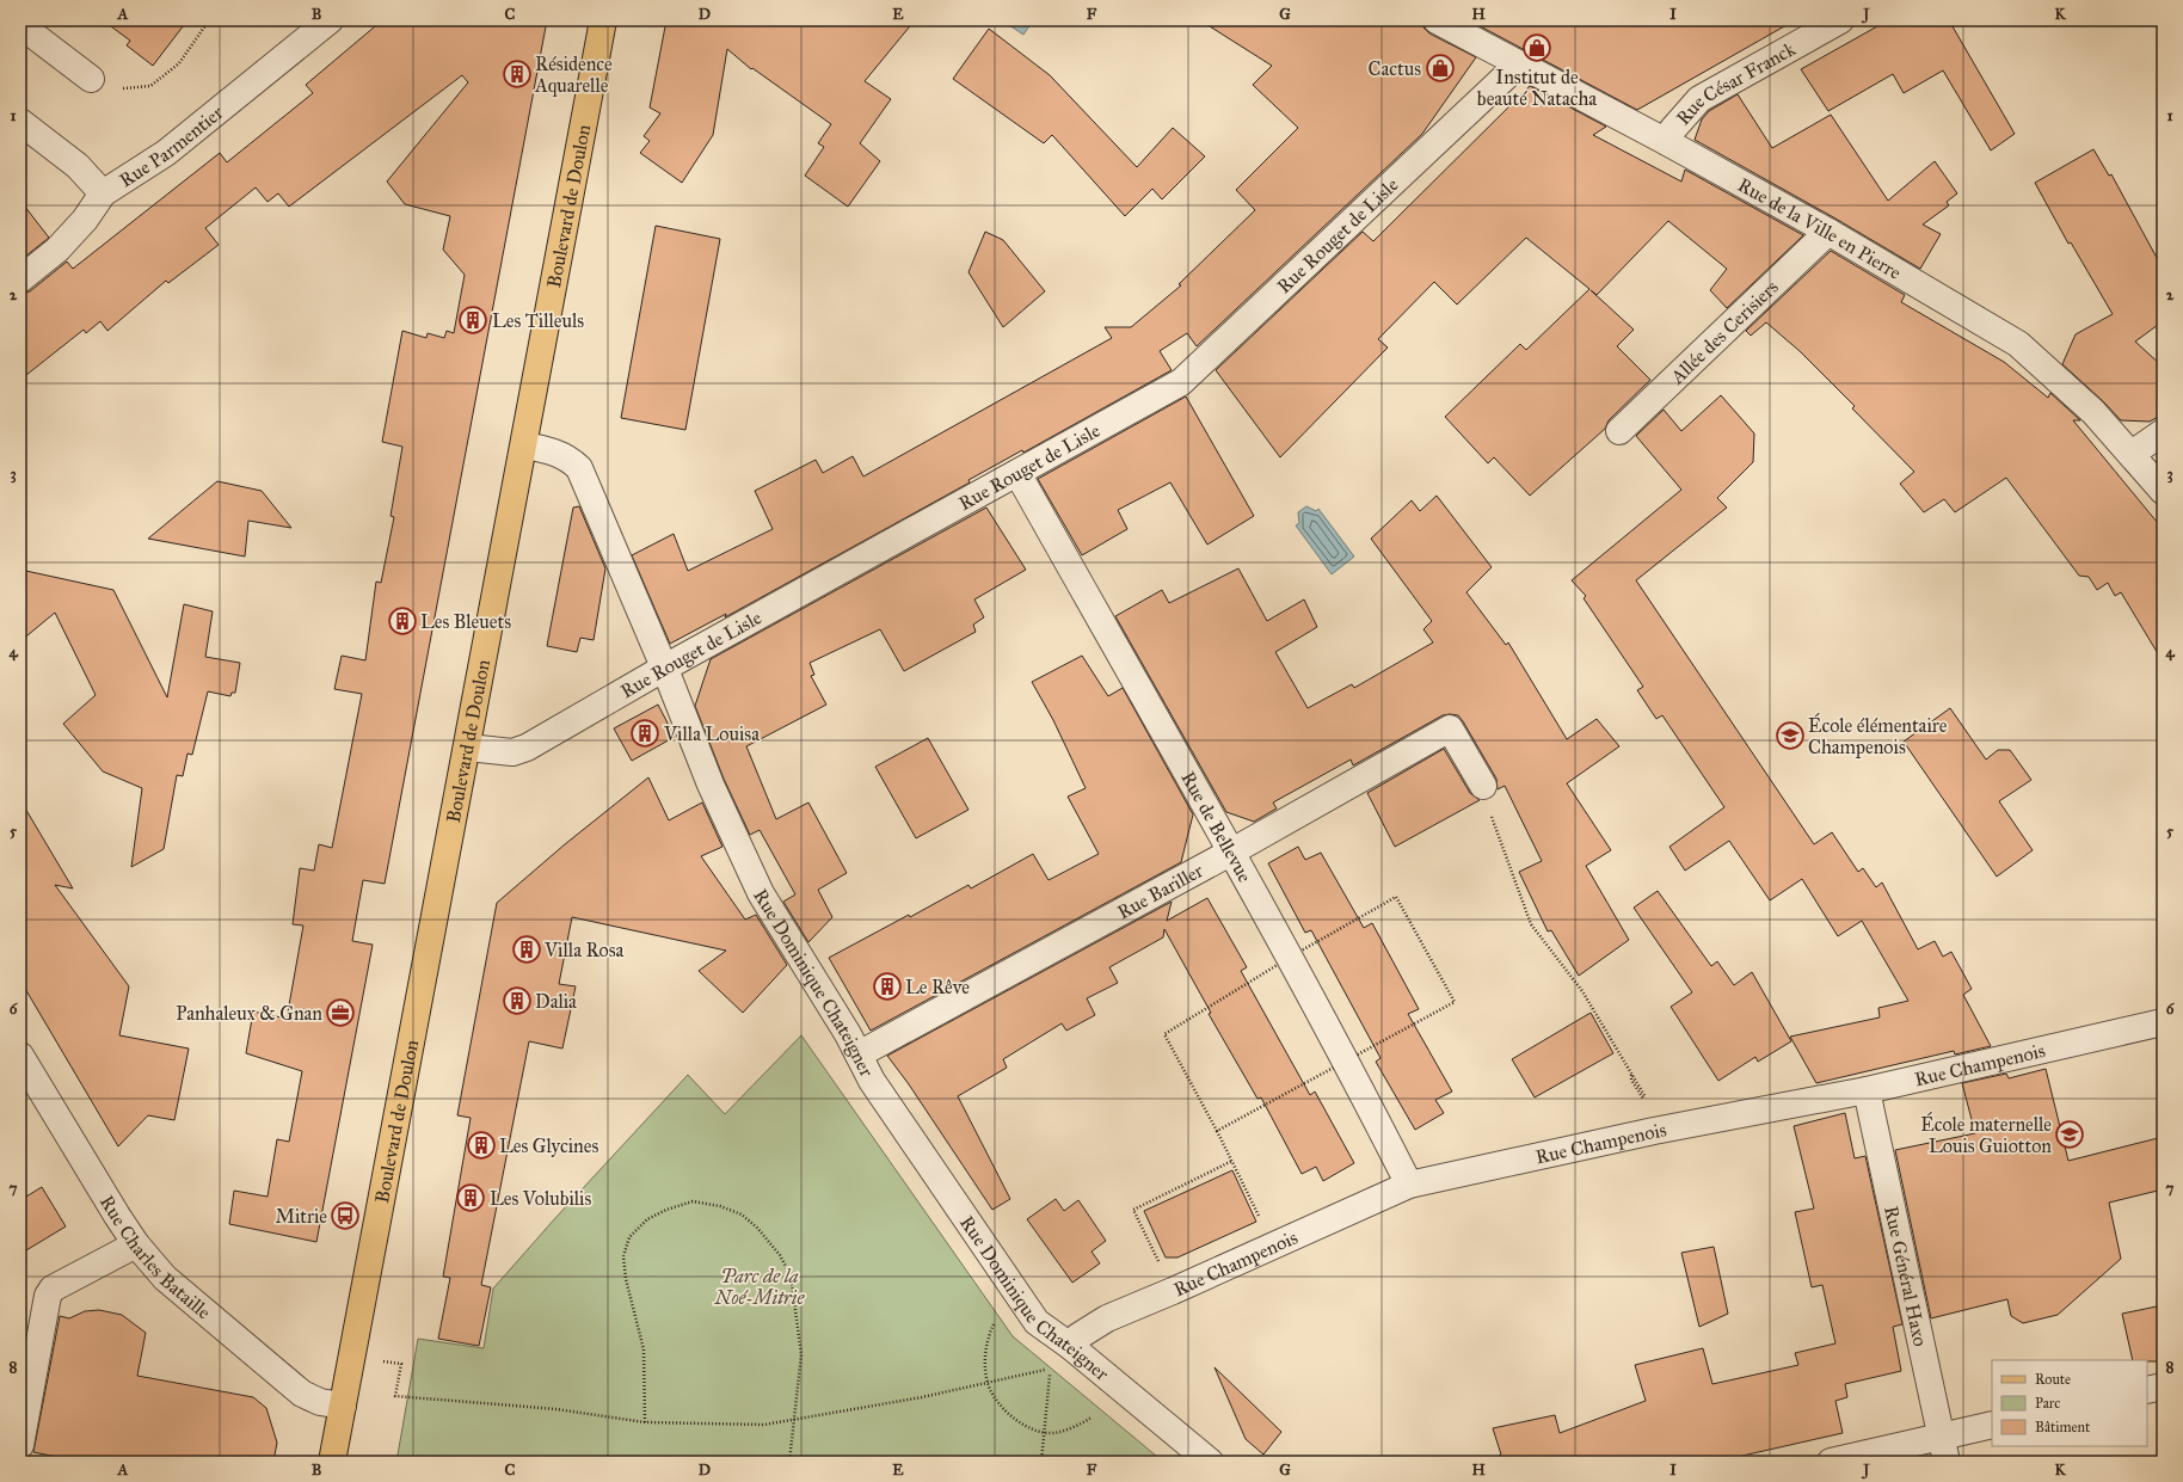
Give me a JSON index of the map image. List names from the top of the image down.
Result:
{
  "streets": {
    "main road": ["Boulevard de Doulon"],
    "street": [
      "Rue César Franck",
      "Rue Parmentier",
      "Rue de la Ville en Pierre",
      "Rue Rouget de Lisle",
      "Allée des Cerisiers",
      "Rue de Bellevue",
      "Rue Bariller",
      "Rue Dominique Chateigner",
      "Rue Champenois",
      "Rue Charles Bataille",
      "Rue Général Haxo"
    ]
  },
  "crossings": [
    ["Rue César Franck", "Rue de la Ville en Pierre"],
    ["Boulevard de Doulon", "Rue Rouget de Lisle"],
    ["Boulevard de Doulon", "Rue Dominique Chateigner"],
    ["Boulevard de Doulon", "Rue Charles Bataille"],
    ["Rue de la Ville en Pierre", "Rue Rouget de Lisle"],
    ["Rue de la Ville en Pierre", "Allée des Cerisiers"],
    ["Rue Rouget de Lisle", "Rue de Bellevue"],
    ["Rue Rouget de Lisle", "Rue Dominique Chateigner"],
    ["Rue de Bellevue", "Rue Bariller"],
    ["Rue de Bellevue", "Rue Champenois"],
    ["Rue Bariller", "Rue Dominique Chateigner"],
    ["Rue Dominique Chateigner", "Rue Champenois"],
    ["Rue Champenois", "Rue Général Haxo"]
  ],
  "parks": ["Parc de la Noé-Mitrie"],
  "places": {
    "shop": ["Institut de beauté Natacha", "Cactus"],
    "building": [
      "Résidence Aquarelle",
      "Les Tilleuls",
      "Les Bleuets",
      "Villa Louisa",
      "Villa Rosa",
      "Le Rêve",
      "Dalia",
      "Les Glycines",
      "Les Volubilis"
    ],
    "school or university": ["École élémentaire Champenois", "École maternelle Louis Guiotton"],
    "office": ["Panhaleux & Gnan"],
    "bus stop": ["Mitrie"]
  },
  "legend": ["Route", "Parc", "Bâtiment"],
  "grid": {
    "columns": [
      "A",
      "B",
      "C",
      "D",
      "E",
      "F",
      "G",
      "H",
      "I",
      "J",
      "K"
    ],
    "rows": [
      "1",
      "2",
      "3",
      "4",
      "5",
      "6",
      "7",
      "8"
    ]
  }
}
